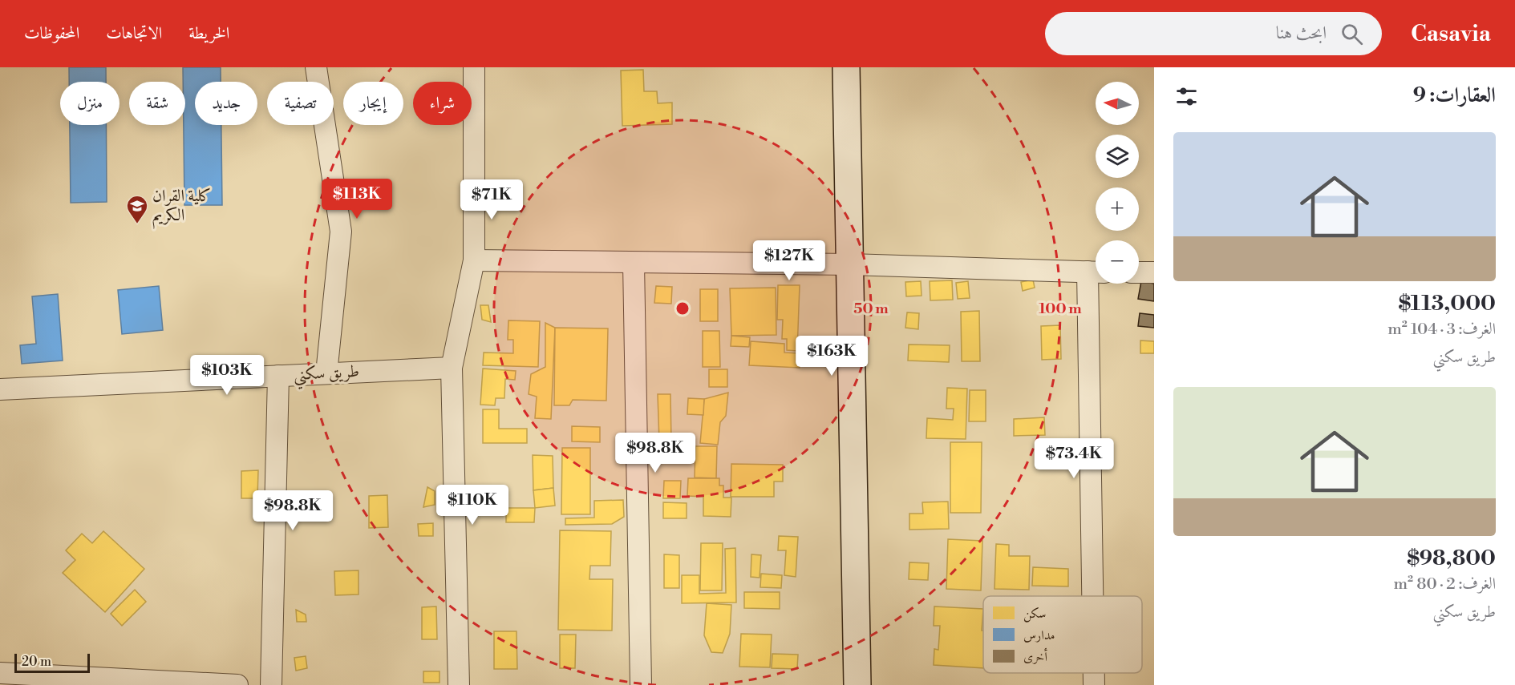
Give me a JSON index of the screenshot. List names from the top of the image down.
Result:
{
  "streets": {
    "street": ["طريق سكني"]
  },
  "places": {
    "school or university": ["كلية القران الكريم"]
  },
  "legend": ["سكن", "مدارس", "أخرى"],
  "scale_bar": "20 m",
  "north": "left",
  "page": {
    "header": "Casavia",
    "search": "ابحث هنا",
    "nav": ["الخريطة", "الاتجاهات", "المحفوظات"],
    "heading": "العقارات: 9",
    "map_buttons": ["+", "−"],
    "chip": [
      "شراء",
      "إيجار",
      "تصفية",
      "جديد",
      "شقة",
      "منزل"
    ],
    "list": [
      {
        "name": "$113,000",
        "note": "الغرف: 3 · 104 m² · طريق سكني"
      },
      {
        "name": "$98,800",
        "note": "الغرف: 2 · 80 m² · طريق سكني"
      }
    ],
    "price": [
      "$113K",
      "$71K",
      "$127K",
      "$163K",
      "$103K",
      "$98.8K",
      "$73.4K",
      "$110K",
      "$98.8K"
    ],
    "scale": "20 m"
  },
  "rings": ["50 m", "100 m"]
}
